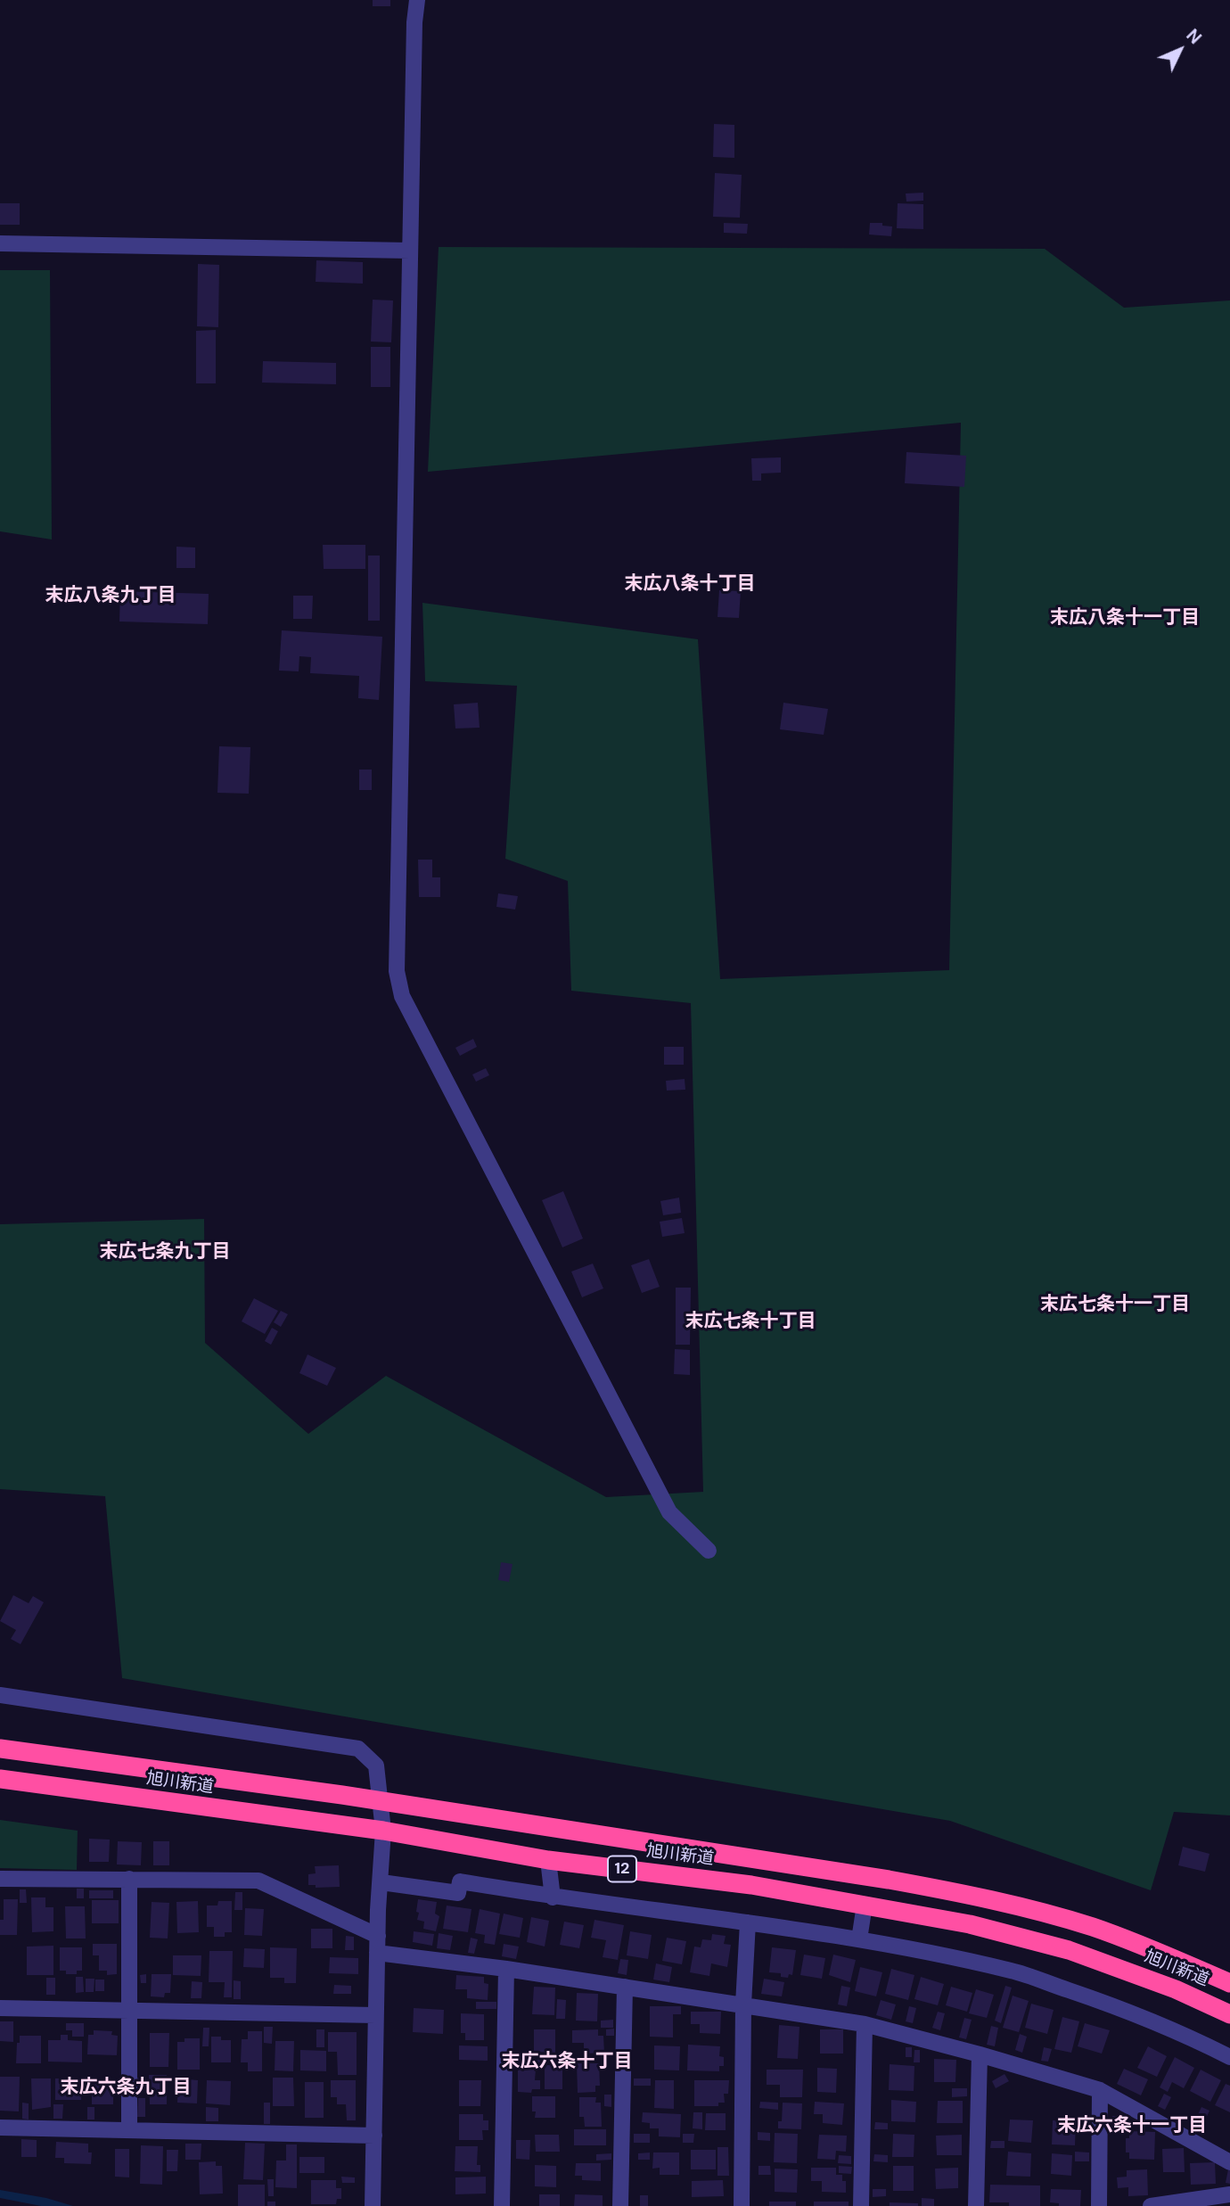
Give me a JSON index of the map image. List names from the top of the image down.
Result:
{
  "streets": {
    "highway": ["旭川新道", "12"]
  },
  "districts": [
    "末広八条十丁目",
    "末広八条九丁目",
    "末広八条十一丁目",
    "末広七条九丁目",
    "末広七条十一丁目",
    "末広七条十丁目",
    "末広六条十丁目",
    "末広六条九丁目",
    "末広六条十一丁目"
  ],
  "north": "top right"
}
